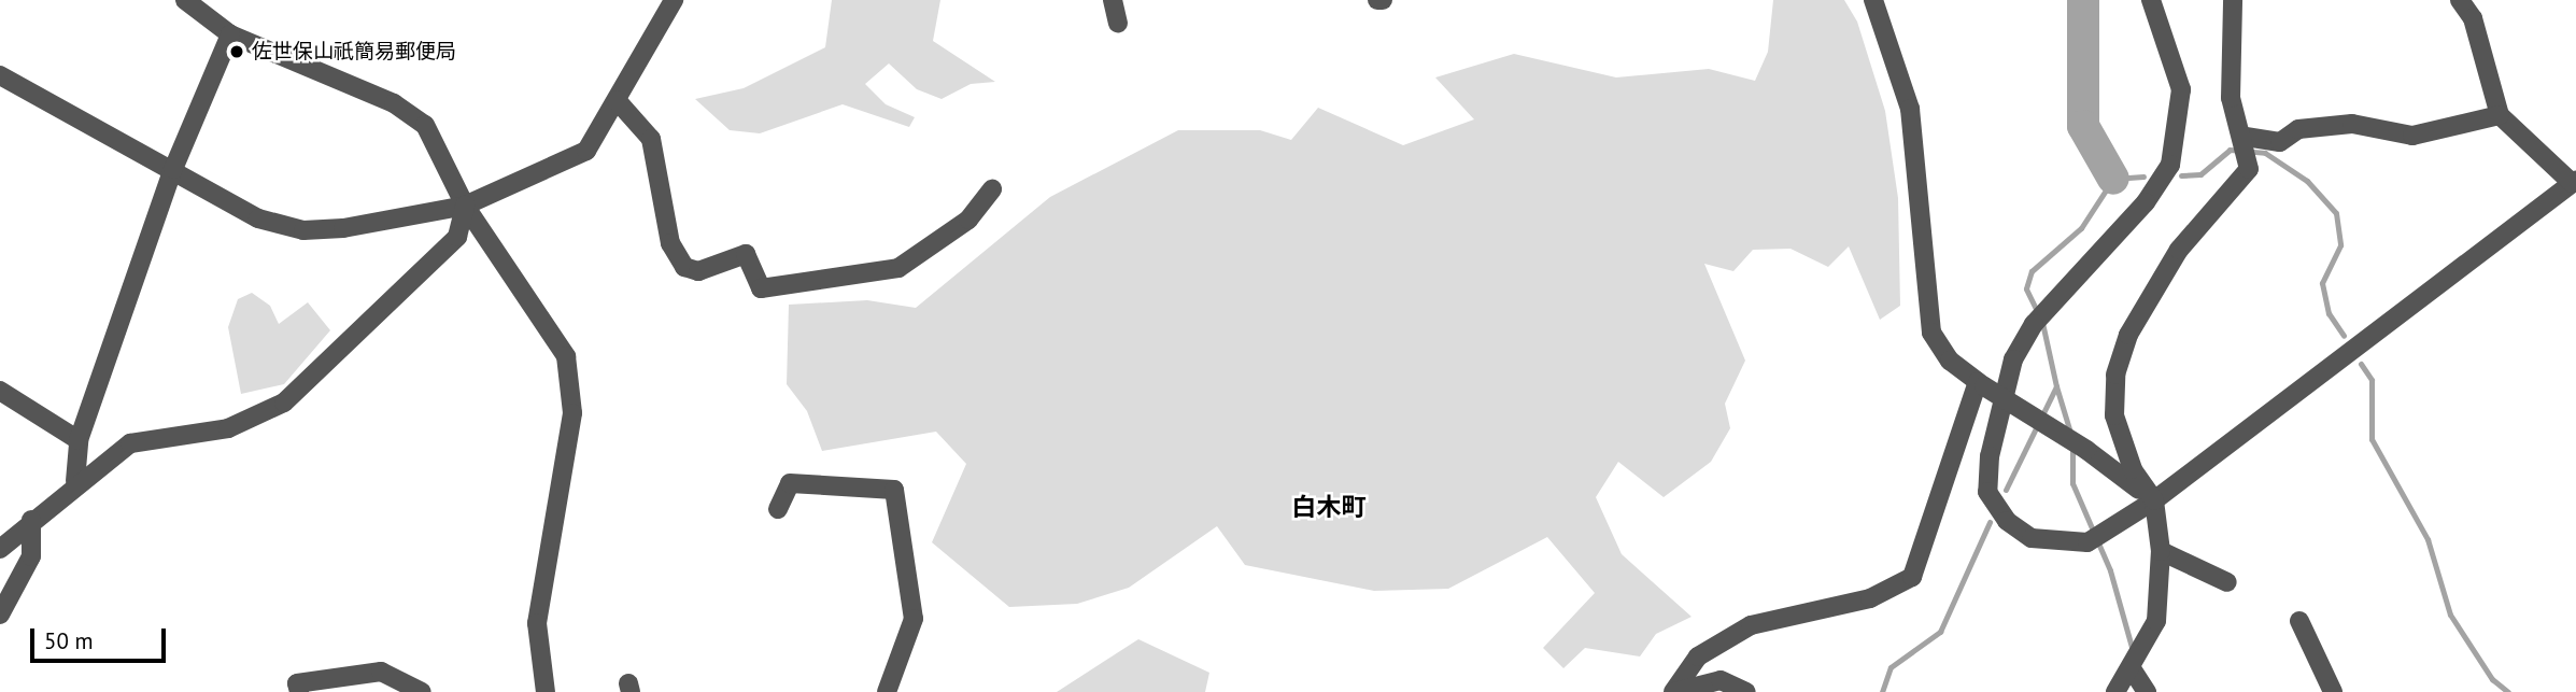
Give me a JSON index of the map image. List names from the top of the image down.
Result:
{
  "districts": ["白木町"],
  "places": ["佐世保山祇簡易郵便局"],
  "scale_bar": "50 m"
}
